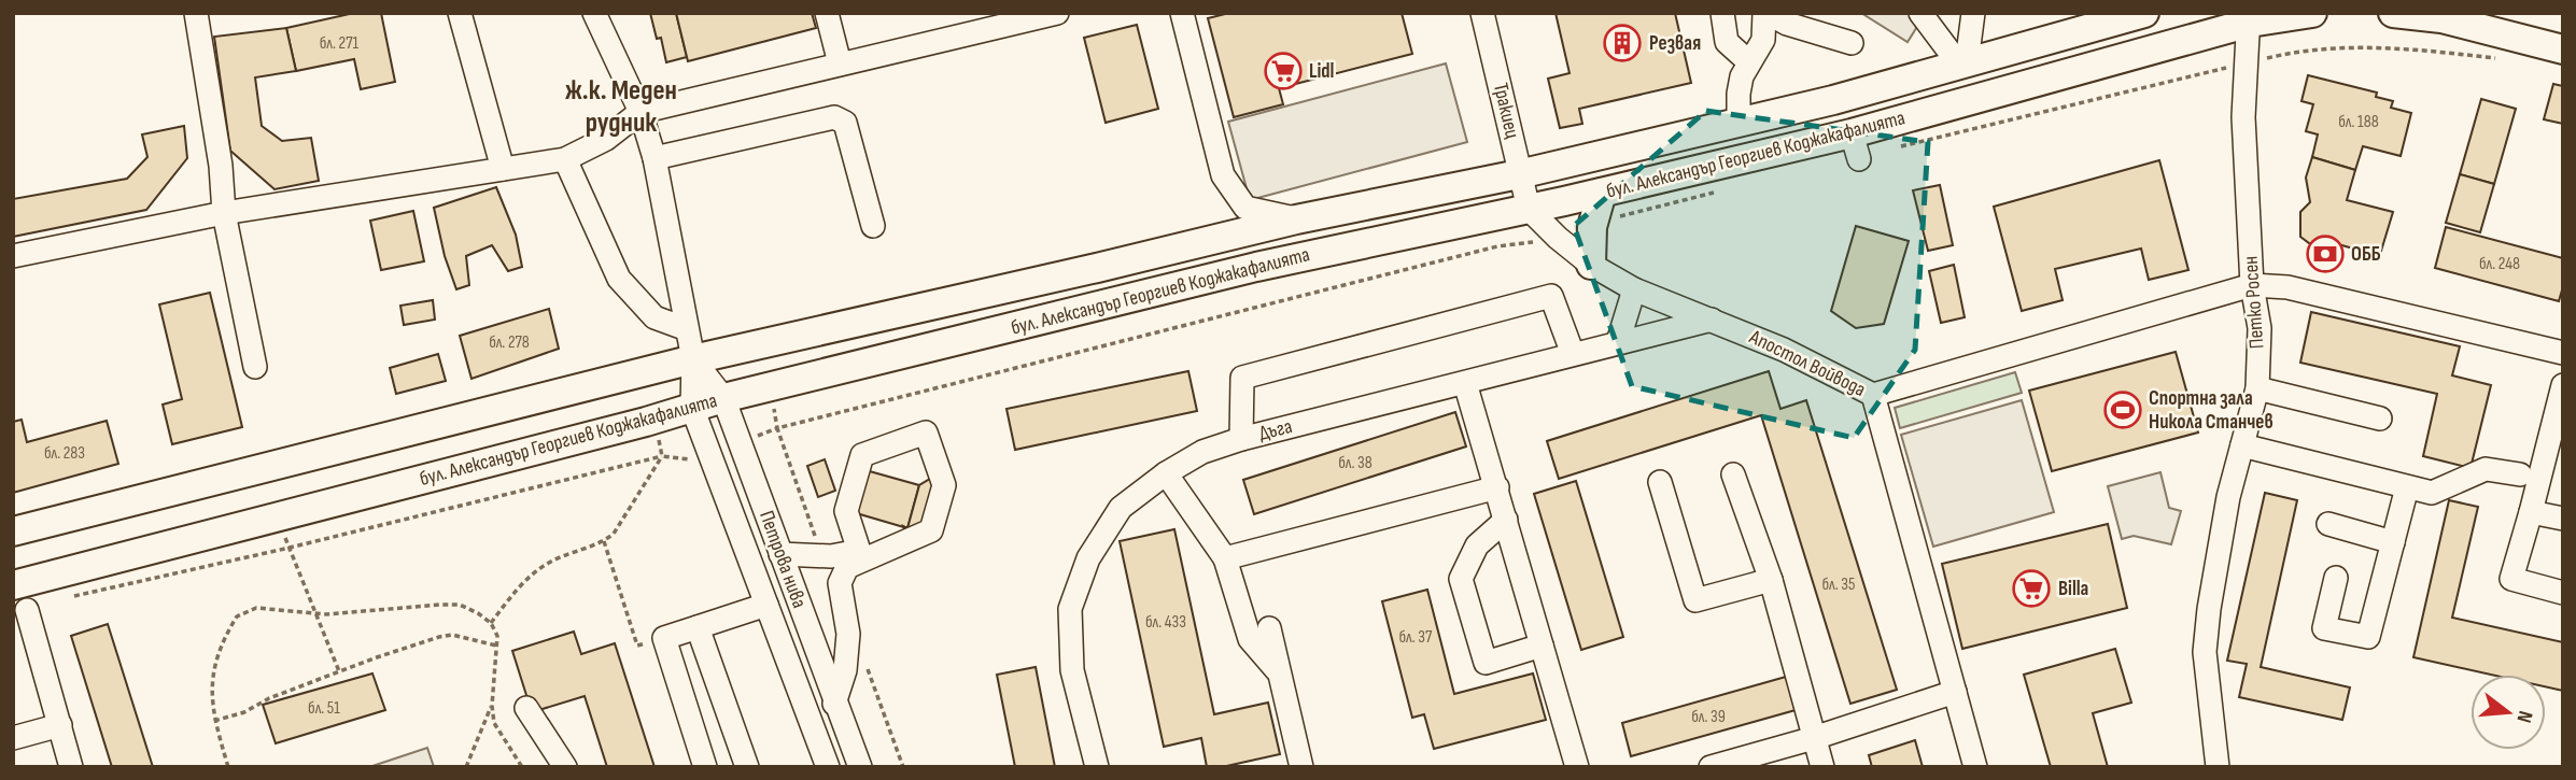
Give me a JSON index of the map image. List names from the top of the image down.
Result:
{
  "streets": {
    "main road": ["бул. Александър Георгиев Коджакафалията"],
    "street": [
      "Тракиец",
      "Петко Росен",
      "Апостол Войвода",
      "Дъга",
      "Петрова нива"
    ]
  },
  "crossings": [
    ["Тракиец", "бул. Александър Георгиев Коджакафалията"],
    ["Тракиец", "Апостол Войвода"],
    ["бул. Александър Георгиев Коджакафалията", "Петко Росен"],
    ["бул. Александър Георгиев Коджакафалията", "Апостол Войвода"],
    ["бул. Александър Георгиев Коджакафалията", "Петрова нива"],
    ["Апостол Войвода", "Дъга"]
  ],
  "districts": ["ж.к. Меден рудник"],
  "places": {
    "building": ["Резвая"],
    "supermarket": ["Lidl", "Billa"],
    "bank": ["ОББ"],
    "sports": ["Спортна зала Никола Станчев"]
  },
  "house_numbers": [
    "бл. 271",
    "бл. 188",
    "бл. 248",
    "бл. 278",
    "бл. 283",
    "бл. 38",
    "бл. 35",
    "бл. 433",
    "бл. 37",
    "бл. 51",
    "бл. 39"
  ],
  "north": "right"
}
